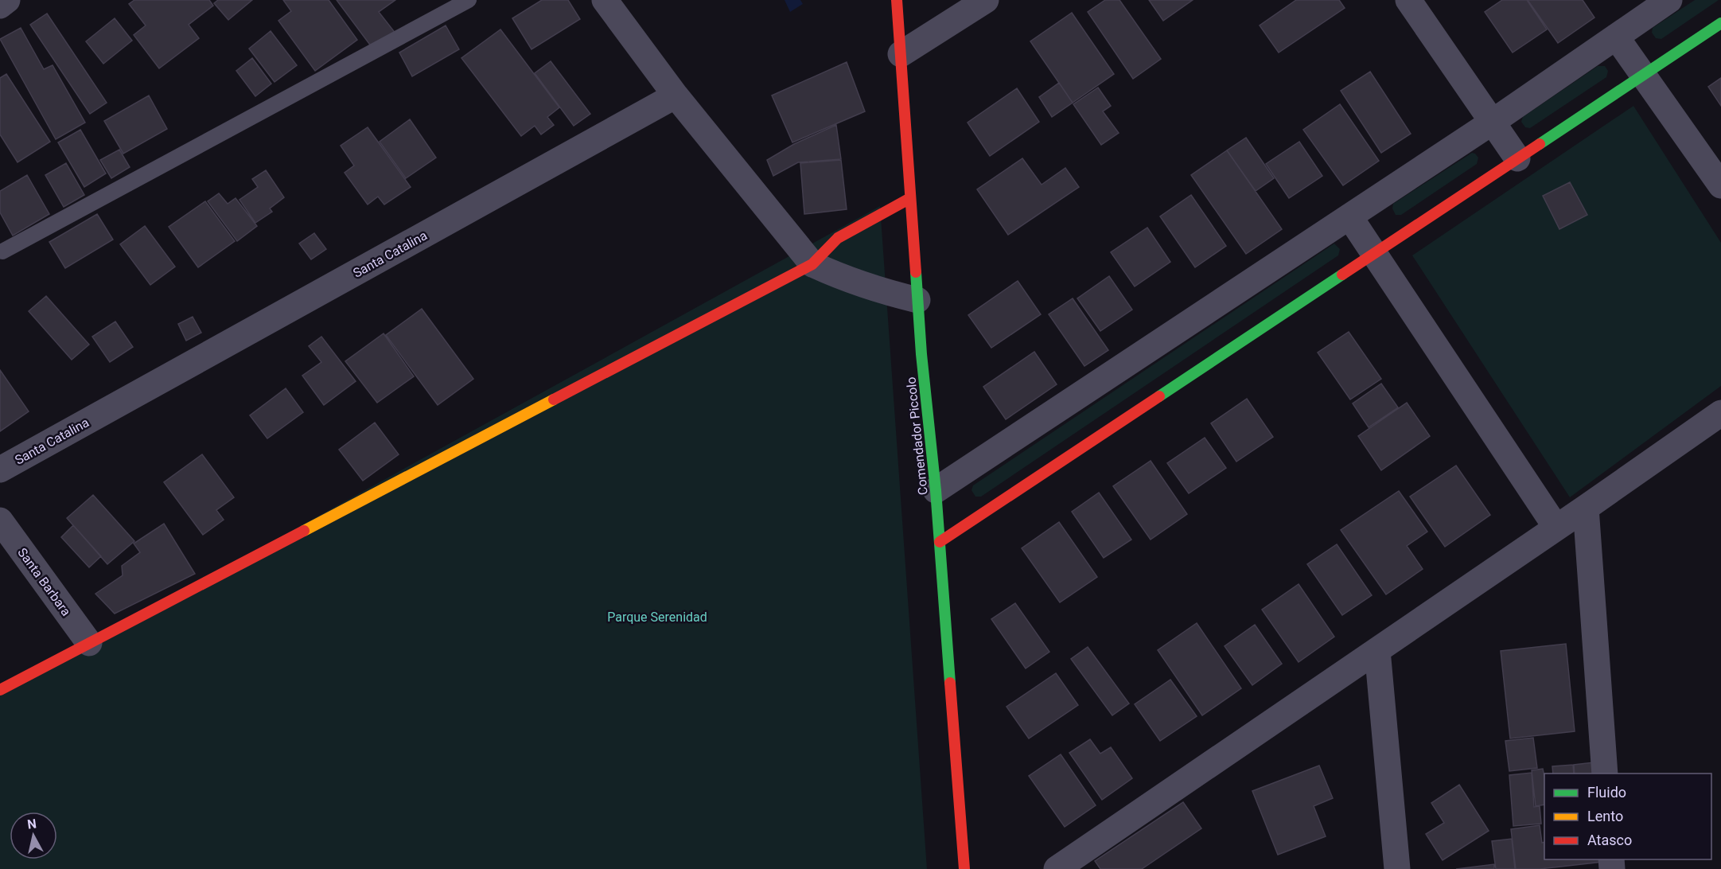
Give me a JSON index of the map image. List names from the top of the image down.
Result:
{
  "streets": {
    "street": ["Santa Catalina", "Comendador Piccolo", "Santa Barbara"]
  },
  "parks": ["Parque Serenidad"],
  "legend": ["Fluido", "Lento", "Atasco"],
  "north": "top"
}
